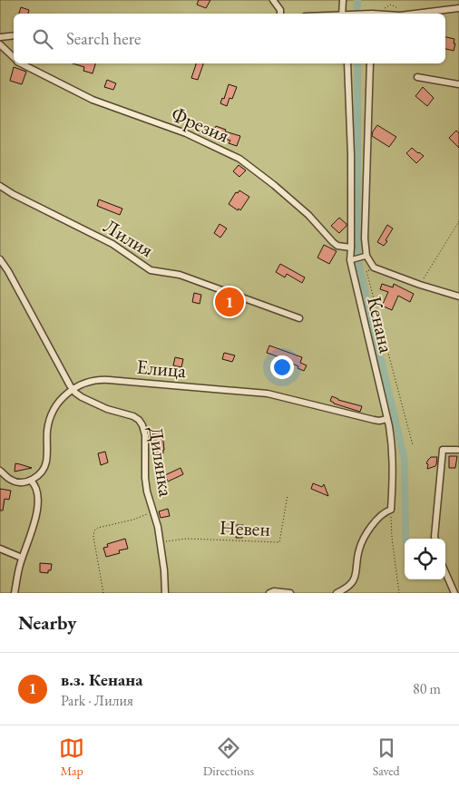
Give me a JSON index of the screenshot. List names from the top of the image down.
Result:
{
  "streets": {
    "street": [
      "Фрезия",
      "Лилия",
      "Кенана",
      "Елица",
      "Дилянка"
    ],
    "path": ["Невен"]
  },
  "crossings": [
    ["Фрезия", "Кенана"],
    ["Кенана", "Елица"],
    ["Елица", "Дилянка"],
    ["Дилянка", "Невен"]
  ],
  "page": {
    "search": "Search here",
    "pins": "1",
    "heading": "Nearby",
    "list": [
      {
        "mark": "1",
        "name": "в.з. Кенана",
        "note": "Park · Лилия",
        "value": "80 m"
      }
    ],
    "nav": ["Map", "Directions", "Saved"]
  }
}
